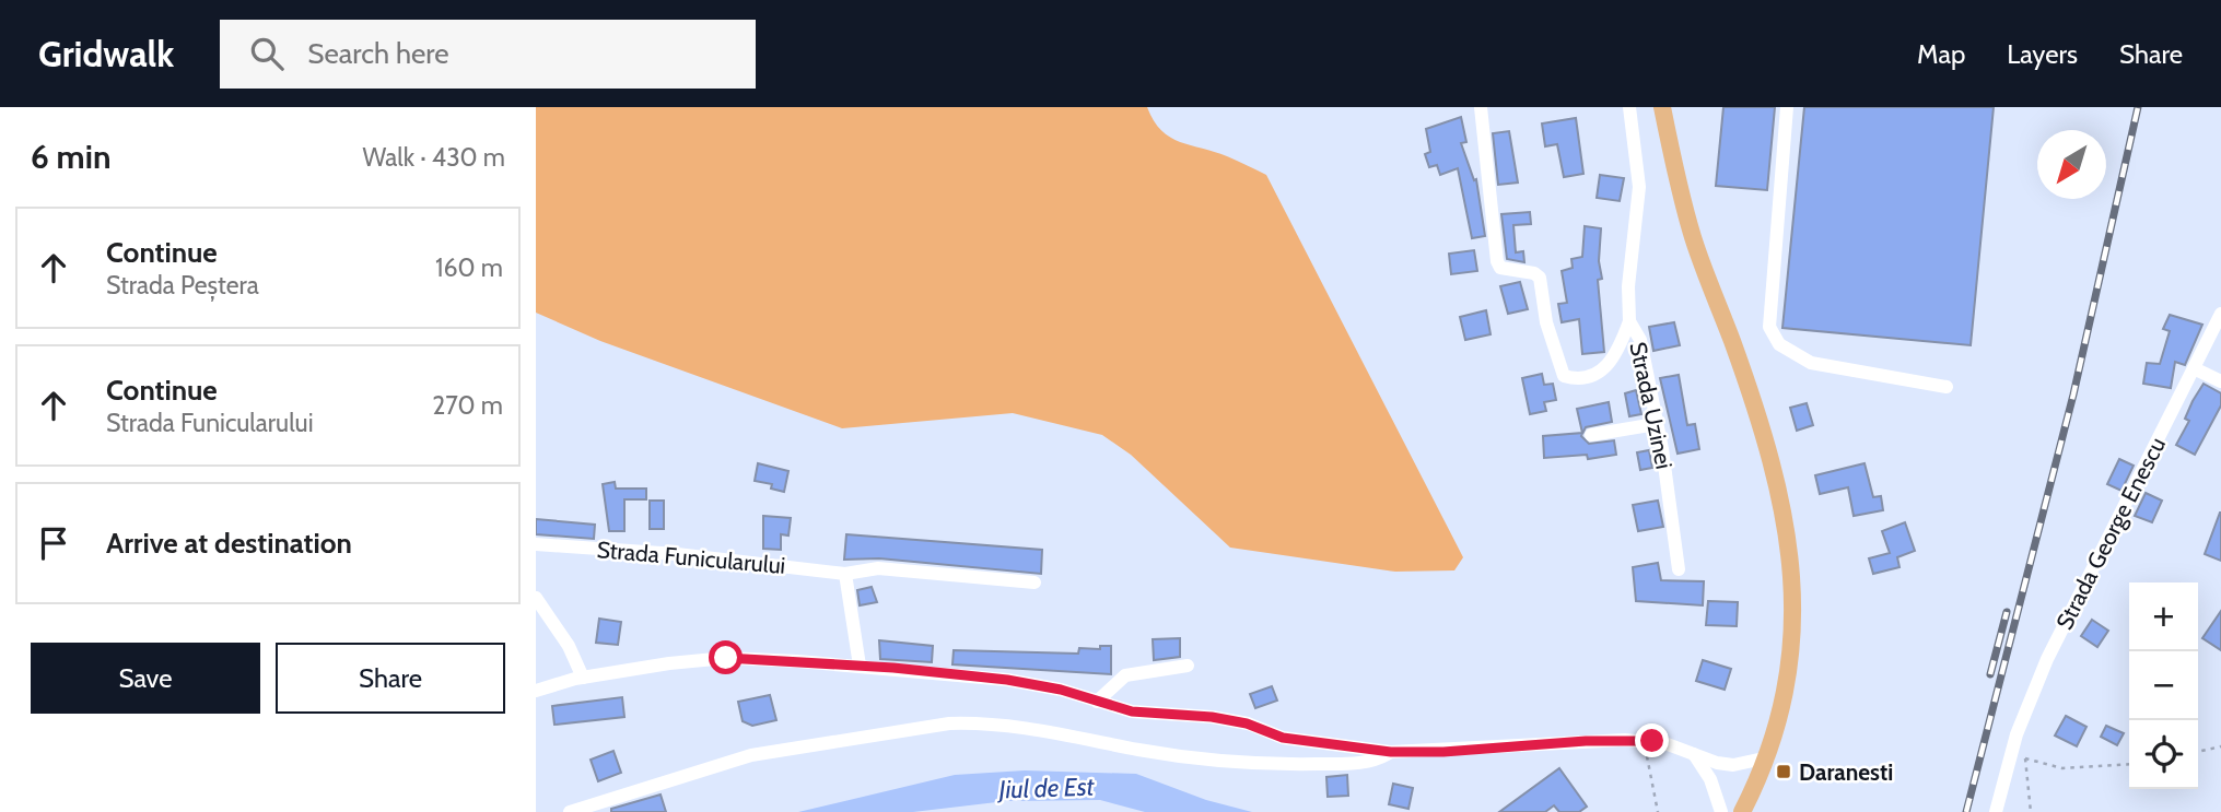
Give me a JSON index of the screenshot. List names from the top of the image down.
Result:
{
  "streets": {
    "street": ["Strada Uzinei", "Strada George Enescu", "Strada Funicularului"]
  },
  "water": ["Jiul de Est"],
  "places": {
    "transit": ["Daranesti"]
  },
  "north": "bottom left",
  "page": {
    "header": "Gridwalk",
    "search": "Search here",
    "nav": ["Map", "Layers", "Share"],
    "heading": ["6 min", "Walk · 430 m"],
    "list": [
      ["Continue", "Strada Peștera", "160 m"],
      ["Continue", "Strada Funicularului", "270 m"],
      "Arrive at destination"
    ],
    "map_buttons": ["+", "−"],
    "buttons": ["Save", "Share"]
  }
}
